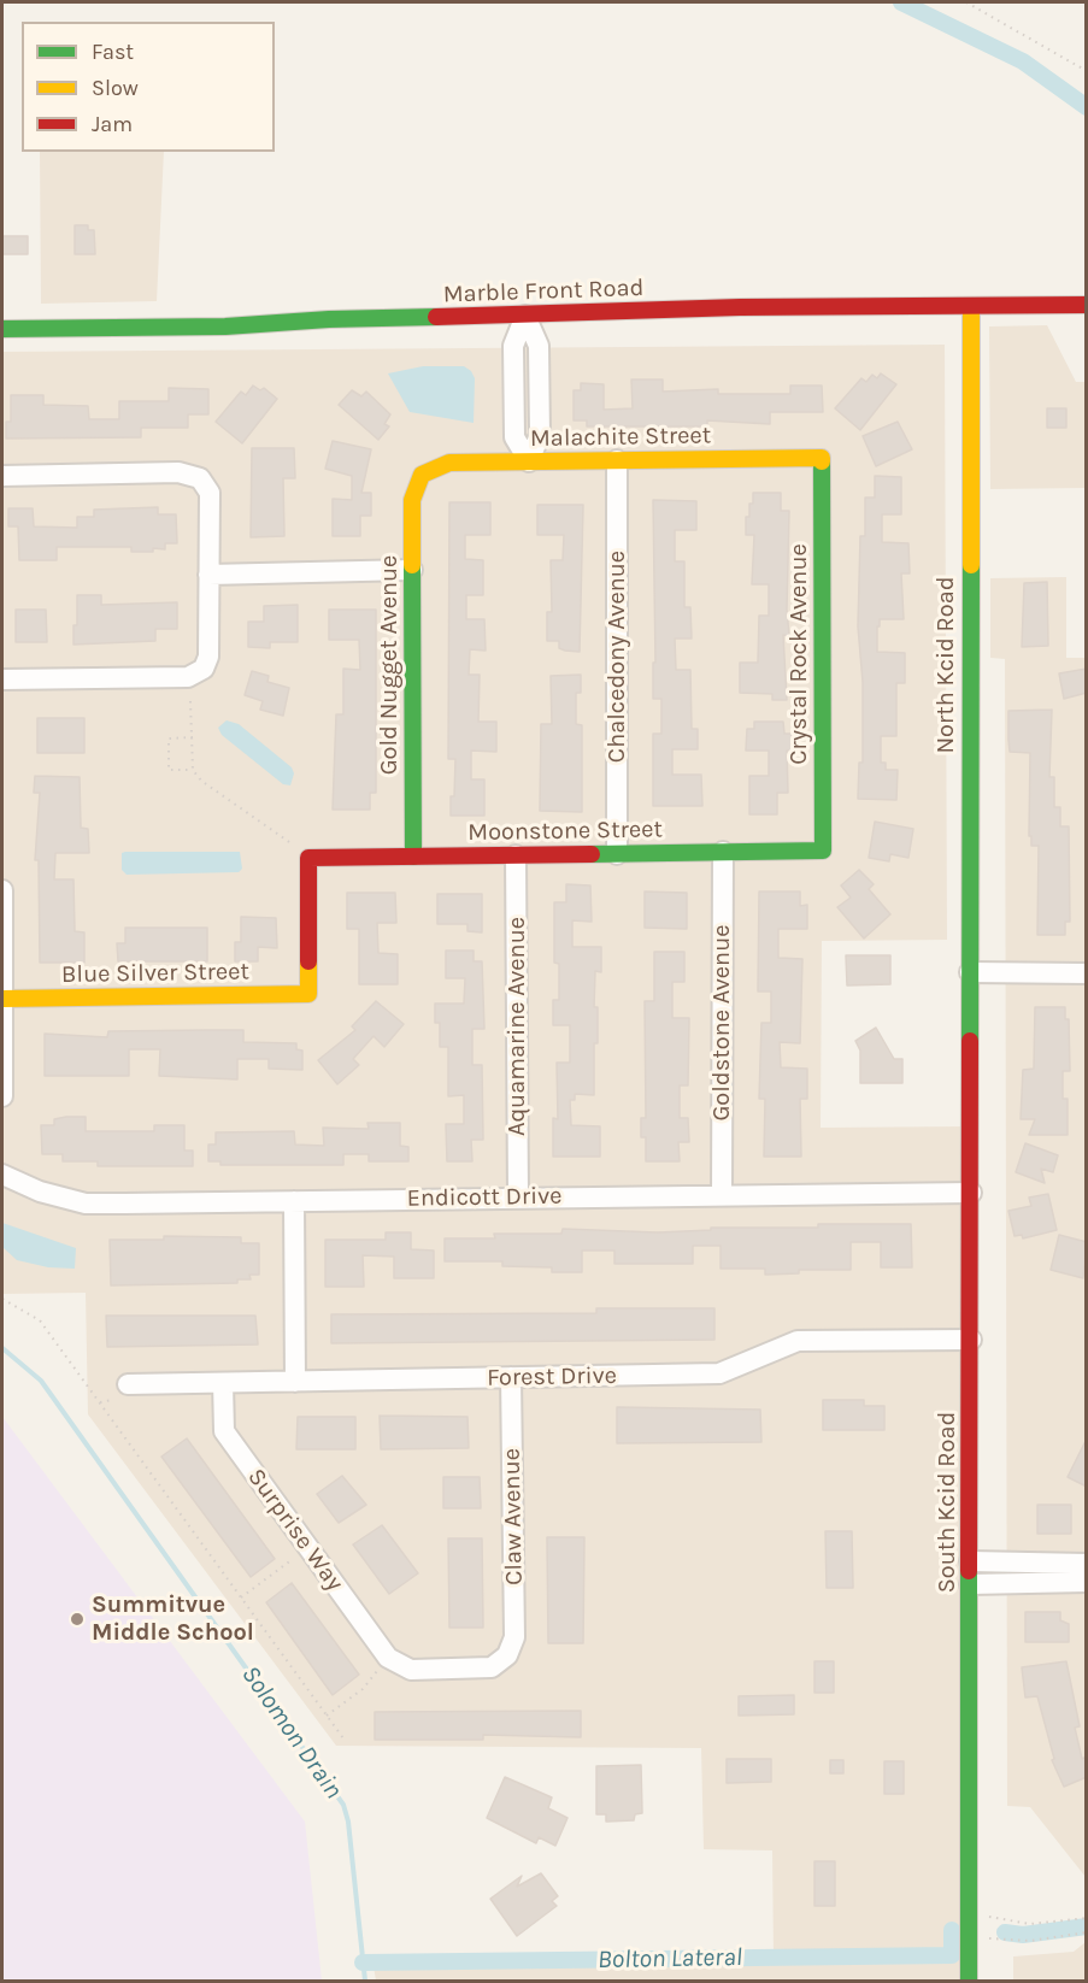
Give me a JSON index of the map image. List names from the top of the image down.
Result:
{
  "streets": {
    "street": [
      "Marble Front Road",
      "Malachite Street",
      "Crystal Rock Avenue",
      "Chalcedony Avenue",
      "Gold Nugget Avenue",
      "North Kcid Road",
      "Moonstone Street",
      "Blue Silver Street",
      "Goldstone Avenue",
      "Aquamarine Avenue",
      "Endicott Drive",
      "Forest Drive",
      "South Kcid Road",
      "Claw Avenue",
      "Surprise Way"
    ]
  },
  "crossings": [
    ["Marble Front Road", "North Kcid Road"],
    ["Malachite Street", "Crystal Rock Avenue"],
    ["Malachite Street", "Chalcedony Avenue"],
    ["Malachite Street", "Gold Nugget Avenue"],
    ["Crystal Rock Avenue", "Moonstone Street"],
    ["Chalcedony Avenue", "Moonstone Street"],
    ["Gold Nugget Avenue", "Moonstone Street"],
    ["North Kcid Road", "South Kcid Road"],
    ["Moonstone Street", "Blue Silver Street"],
    ["Moonstone Street", "Goldstone Avenue"],
    ["Moonstone Street", "Aquamarine Avenue"],
    ["Goldstone Avenue", "Endicott Drive"],
    ["Aquamarine Avenue", "Endicott Drive"],
    ["Endicott Drive", "South Kcid Road"],
    ["Forest Drive", "South Kcid Road"],
    ["Forest Drive", "Claw Avenue"],
    ["Forest Drive", "Surprise Way"],
    ["Claw Avenue", "Surprise Way"]
  ],
  "water": ["Solomon Drain", "Bolton Lateral"],
  "places": ["Summitvue Middle School"],
  "legend": ["Fast", "Slow", "Jam"]
}
